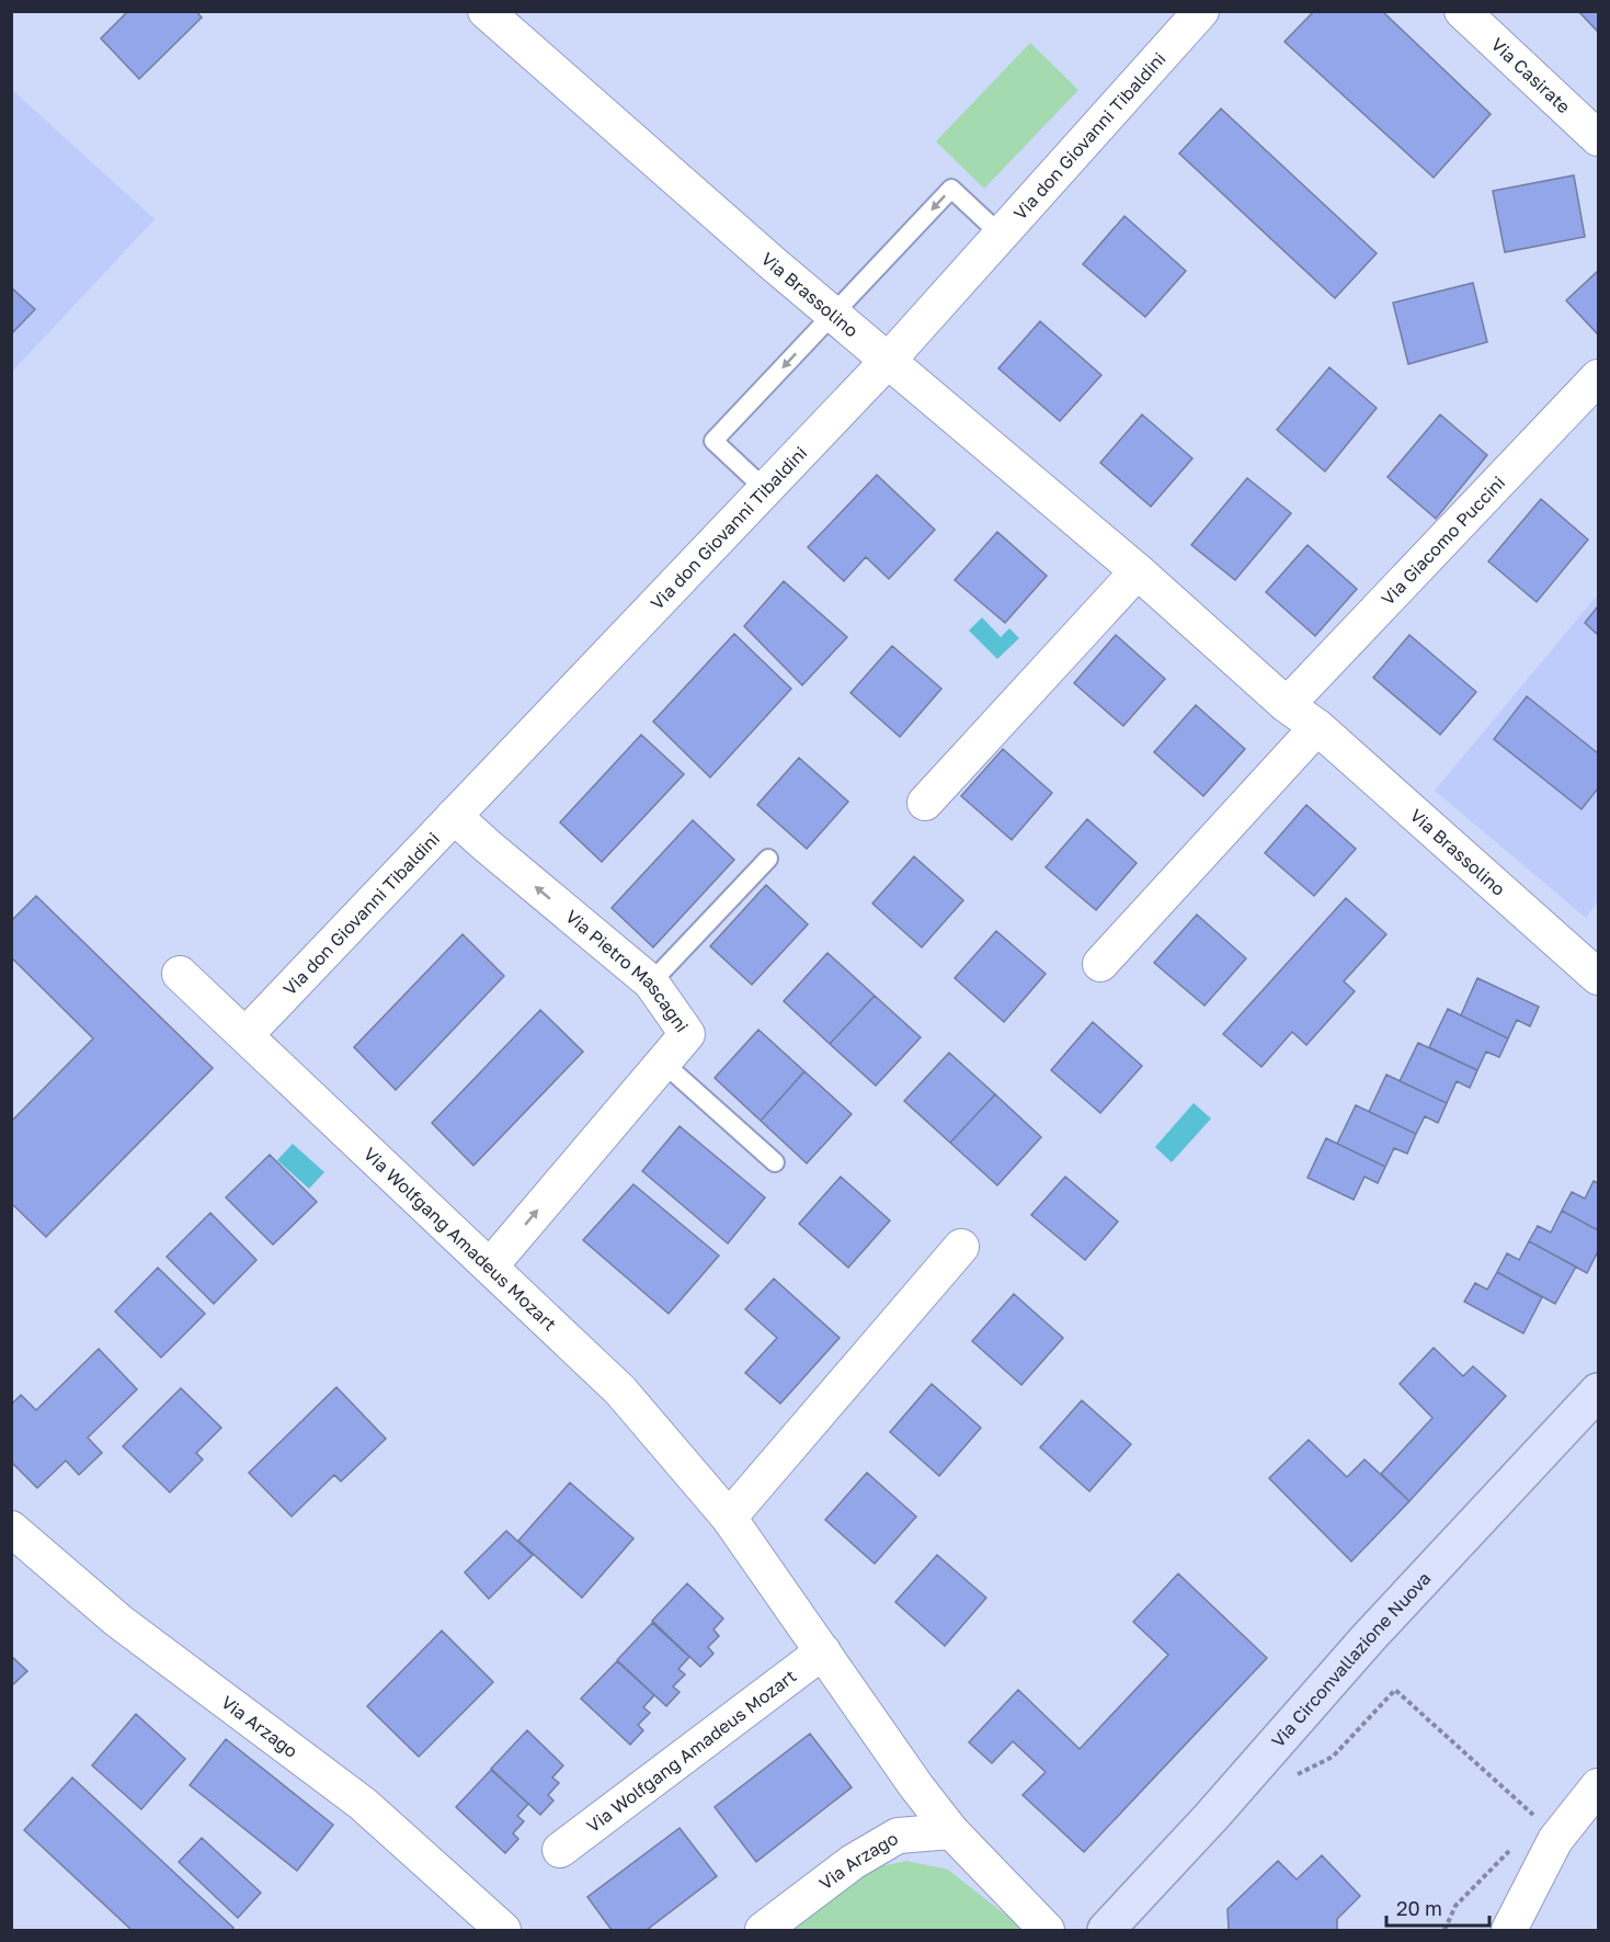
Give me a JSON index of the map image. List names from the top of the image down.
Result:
{
  "streets": {
    "main road": ["Via Circonvallazione Nuova"],
    "street": [
      "Via Casirate",
      "Via don Giovanni Tibaldini",
      "Via Brassolino",
      "Via Giacomo Puccini",
      "Via Pietro Mascagni",
      "Via Wolfgang Amadeus Mozart",
      "Via Arzago"
    ]
  },
  "crossings": [
    ["Via don Giovanni Tibaldini", "Via Brassolino"],
    ["Via don Giovanni Tibaldini", "Via Pietro Mascagni"],
    ["Via don Giovanni Tibaldini", "Via Wolfgang Amadeus Mozart"],
    ["Via Brassolino", "Via Giacomo Puccini"],
    ["Via Pietro Mascagni", "Via Wolfgang Amadeus Mozart"],
    ["Via Wolfgang Amadeus Mozart", "Via Arzago"]
  ],
  "scale_bar": "20 m"
}
